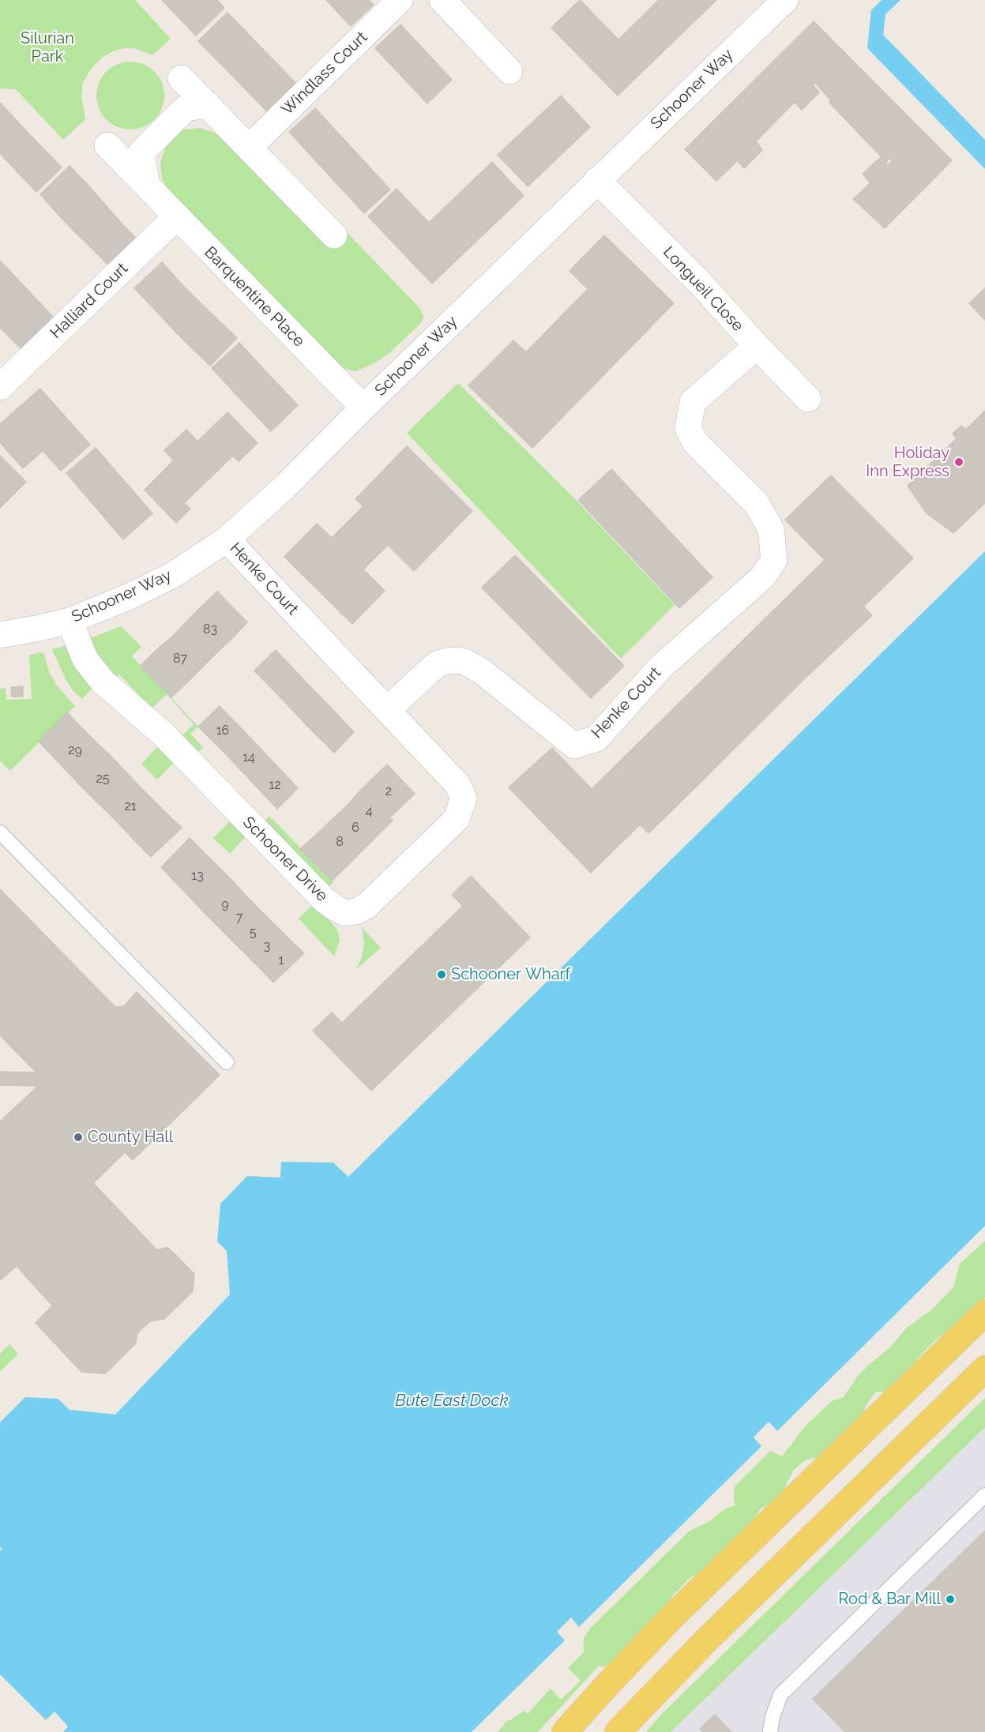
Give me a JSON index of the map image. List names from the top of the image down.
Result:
{
  "streets": {
    "street": [
      "Windlass Court",
      "Schooner Way",
      "Longueil Close",
      "Barquentine Place",
      "Halliard Court",
      "Henke Court",
      "Schooner Drive"
    ]
  },
  "crossings": [
    ["Schooner Way", "Longueil Close"],
    ["Schooner Way", "Barquentine Place"],
    ["Schooner Way", "Henke Court"],
    ["Schooner Way", "Schooner Drive"],
    ["Longueil Close", "Henke Court"],
    ["Barquentine Place", "Halliard Court"],
    ["Henke Court", "Schooner Drive"]
  ],
  "water": ["Bute East Dock"],
  "parks": ["Silurian Park"],
  "places": [
    "Holiday Inn Express",
    "Schooner Wharf",
    "County Hall",
    "Rod & Bar Mill"
  ],
  "house_numbers": [
    "83",
    "87",
    "16",
    "29",
    "14",
    "25",
    "12",
    "2",
    "21",
    "4",
    "6",
    "8",
    "13",
    "9",
    "7",
    "5",
    "3",
    "1"
  ]
}
